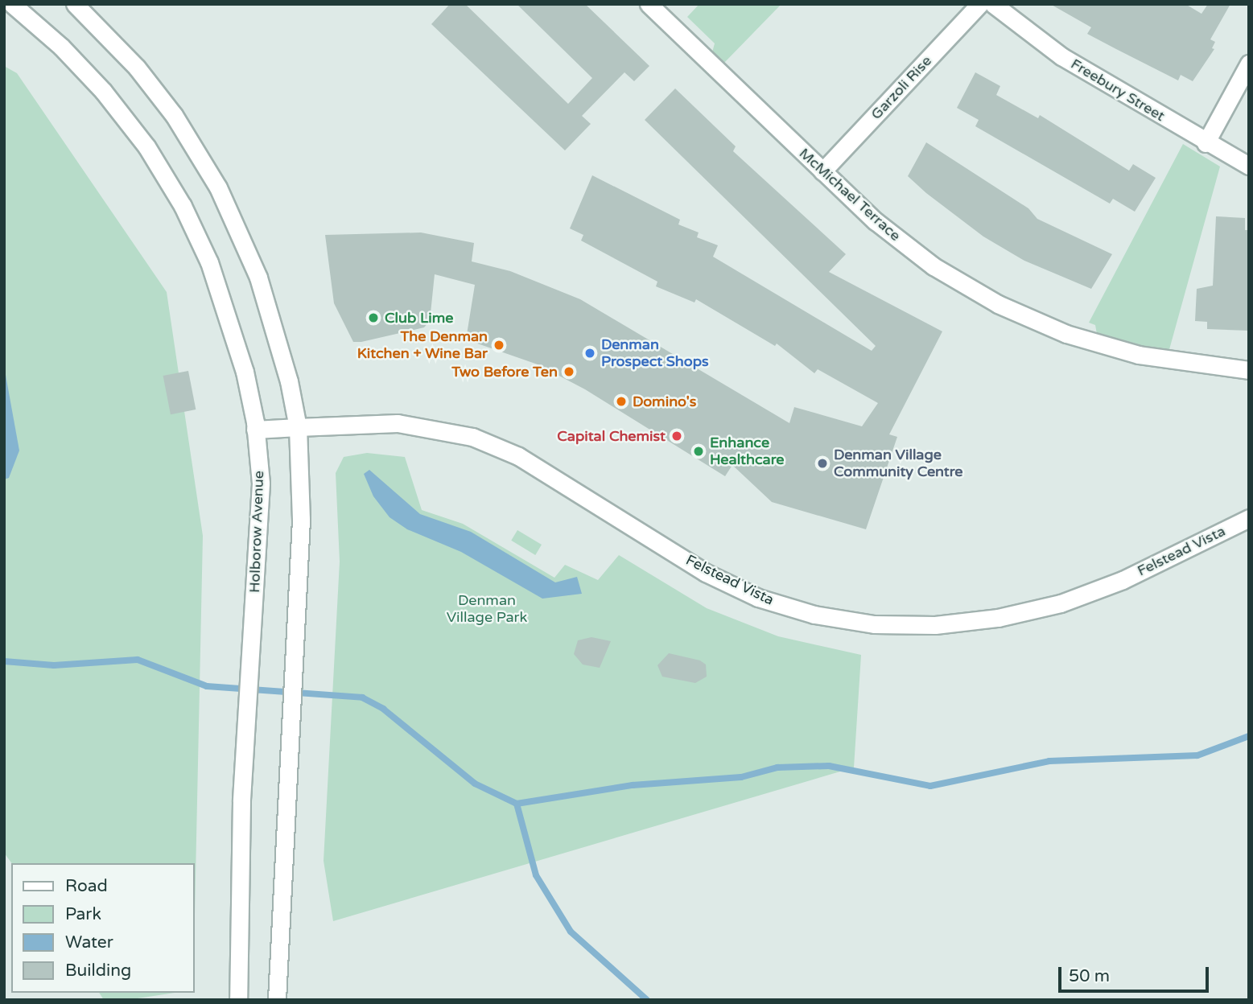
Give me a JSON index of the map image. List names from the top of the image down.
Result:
{
  "streets": {
    "street": [
      "Garzoli Rise",
      "Freebury Street",
      "McMichael Terrace",
      "Holborow Avenue",
      "Felstead Vista"
    ]
  },
  "crossings": [
    ["Garzoli Rise", "McMichael Terrace"],
    ["Holborow Avenue", "Felstead Vista"]
  ],
  "parks": ["Denman Village Park"],
  "places": [
    "Club Lime",
    "The Denman Kitchen + Wine Bar",
    "Denman Prospect Shops",
    "Two Before Ten",
    "Domino's",
    "Capital Chemist",
    "Enhance Healthcare",
    "Denman Village Community Centre"
  ],
  "legend": [
    "Road",
    "Park",
    "Water",
    "Building"
  ],
  "scale_bar": "50 m"
}
